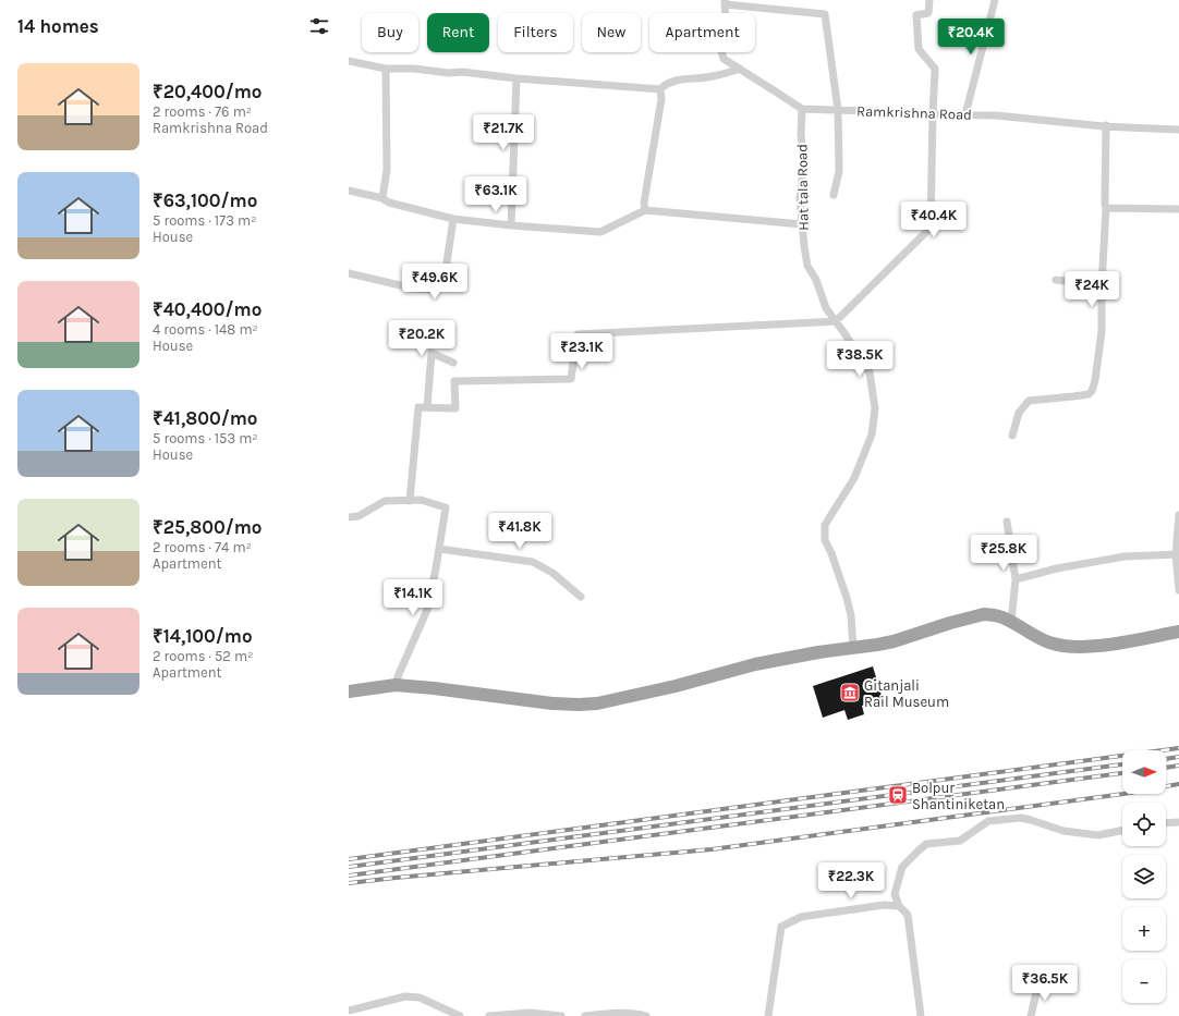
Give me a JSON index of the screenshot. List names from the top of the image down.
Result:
{
  "streets": {
    "street": ["Ramkrishna Road", "Hat tala Road"]
  },
  "crossings": [
    ["Ramkrishna Road", "Hat tala Road"]
  ],
  "places": {
    "museum": ["Gitanjali Rail Museum"],
    "station": ["Bolpur Shantiniketan"]
  },
  "north": "right",
  "page": {
    "heading": "14 homes",
    "chip": [
      "Buy",
      "Rent",
      "Filters",
      "New",
      "Apartment"
    ],
    "price": [
      "₹20.4K",
      "₹21.7K",
      "₹63.1K",
      "₹40.4K",
      "₹49.6K",
      "₹24K",
      "₹20.2K",
      "₹23.1K",
      "₹38.5K",
      "₹41.8K",
      "₹25.8K",
      "₹14.1K",
      "₹22.3K",
      "₹36.5K"
    ],
    "list": [
      {
        "name": "₹20,400/mo",
        "note": "2 rooms · 76 m² · Ramkrishna Road"
      },
      {
        "name": "₹63,100/mo",
        "note": "5 rooms · 173 m² · House"
      },
      {
        "name": "₹40,400/mo",
        "note": "4 rooms · 148 m² · House"
      },
      {
        "name": "₹41,800/mo",
        "note": "5 rooms · 153 m² · House"
      },
      {
        "name": "₹25,800/mo",
        "note": "2 rooms · 74 m² · Apartment"
      },
      {
        "name": "₹14,100/mo",
        "note": "2 rooms · 52 m² · Apartment"
      }
    ],
    "map_buttons": ["+", "−"]
  }
}
